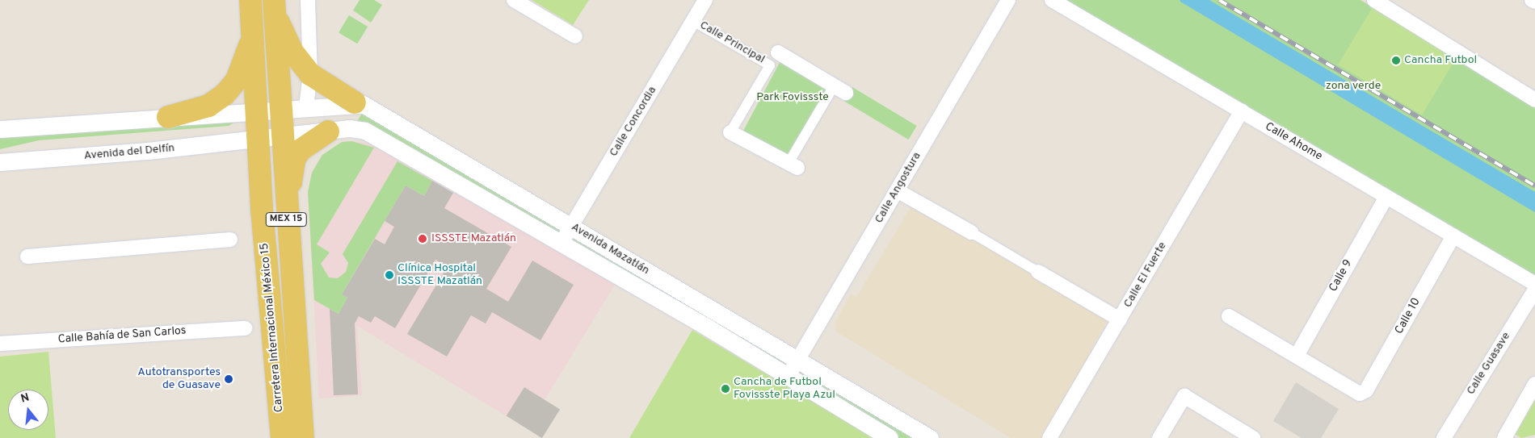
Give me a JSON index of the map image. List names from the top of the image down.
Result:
{
  "streets": {
    "main road": ["MEX 15", "Carretera Internacional México 15"],
    "street": [
      "Calle Principal",
      "Calle Concordia",
      "Calle Ahome",
      "Avenida del Delfín",
      "Calle Angostura",
      "Avenida Mazatlán",
      "Calle El Fuerte",
      "Calle 9",
      "Calle 10",
      "Calle Bahía de San Carlos",
      "Calle Guasave"
    ]
  },
  "crossings": [
    ["Calle Principal", "Calle Concordia"],
    ["Calle Concordia", "Avenida Mazatlán"],
    ["Calle Ahome", "Calle El Fuerte"],
    ["Calle Ahome", "Calle 9"],
    ["Calle Ahome", "Calle 10"],
    ["Avenida del Delfín", "Carretera Internacional México 15"],
    ["Calle Angostura", "Avenida Mazatlán"],
    ["Avenida Mazatlán", "Carretera Internacional México 15"],
    ["Calle 9", "Calle 10"]
  ],
  "parks": ["zona verde", "Park Fovissste"],
  "places": [
    "Cancha Futbol",
    "ISSSTE Mazatlán",
    "Clínica Hospital ISSSTE Mazatlán",
    "Autotransportes de Guasave",
    "Cancha de Futbol Fovissste Playa Azul"
  ],
  "north": "top"
}
